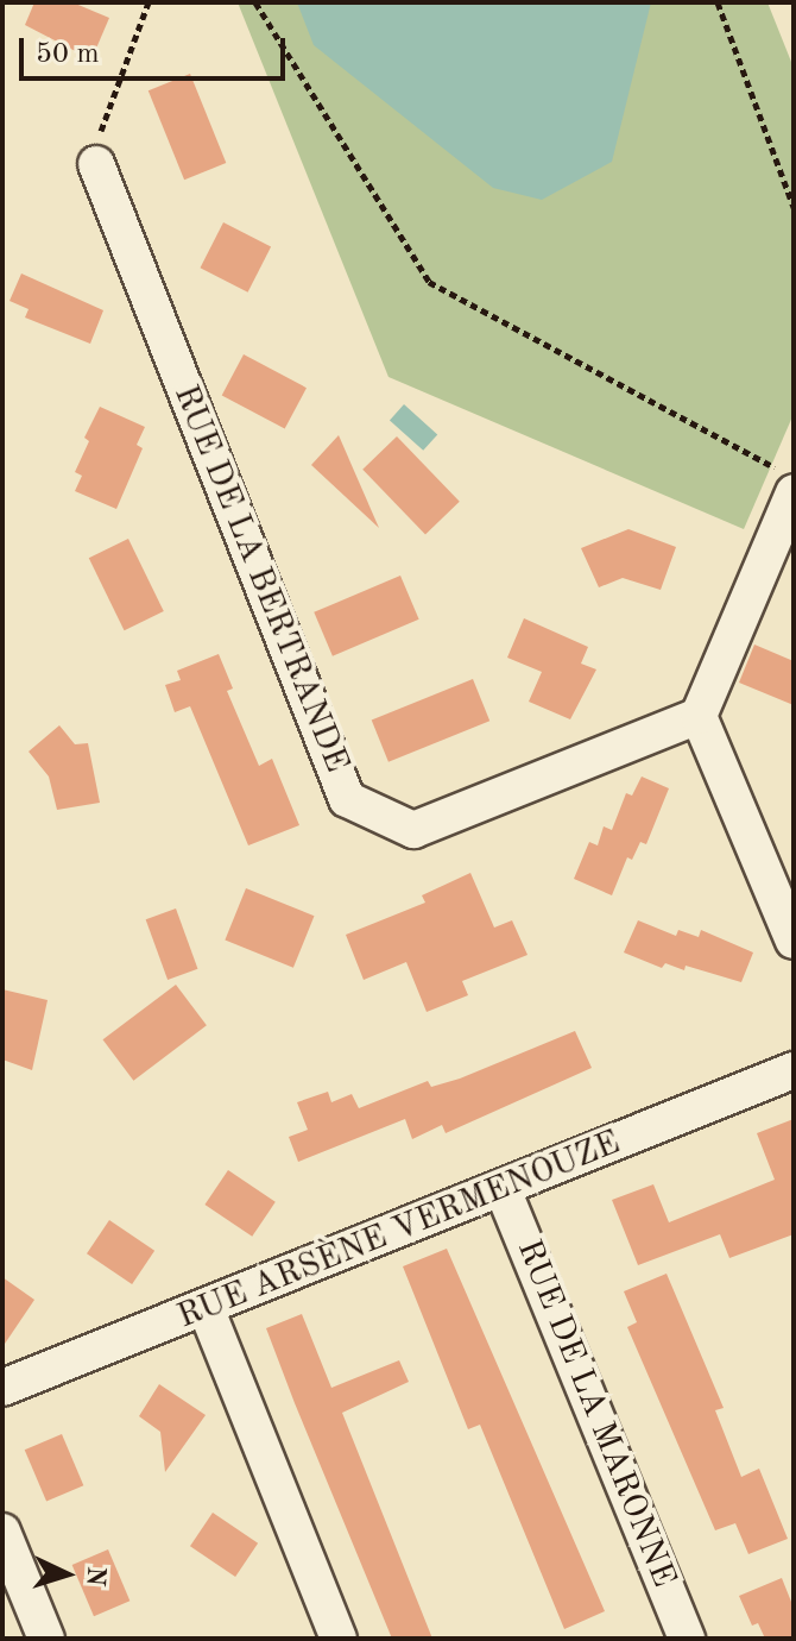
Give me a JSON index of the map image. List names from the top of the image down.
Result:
{
  "streets": {
    "street": ["RUE DE LA BERTRANDE", "RUE ARSÈNE VERMENOUZE", "RUE DE LA MARONNE"]
  },
  "crossings": [
    ["RUE ARSÈNE VERMENOUZE", "RUE DE LA MARONNE"]
  ],
  "scale_bar": "50 m",
  "north": "right"
}
